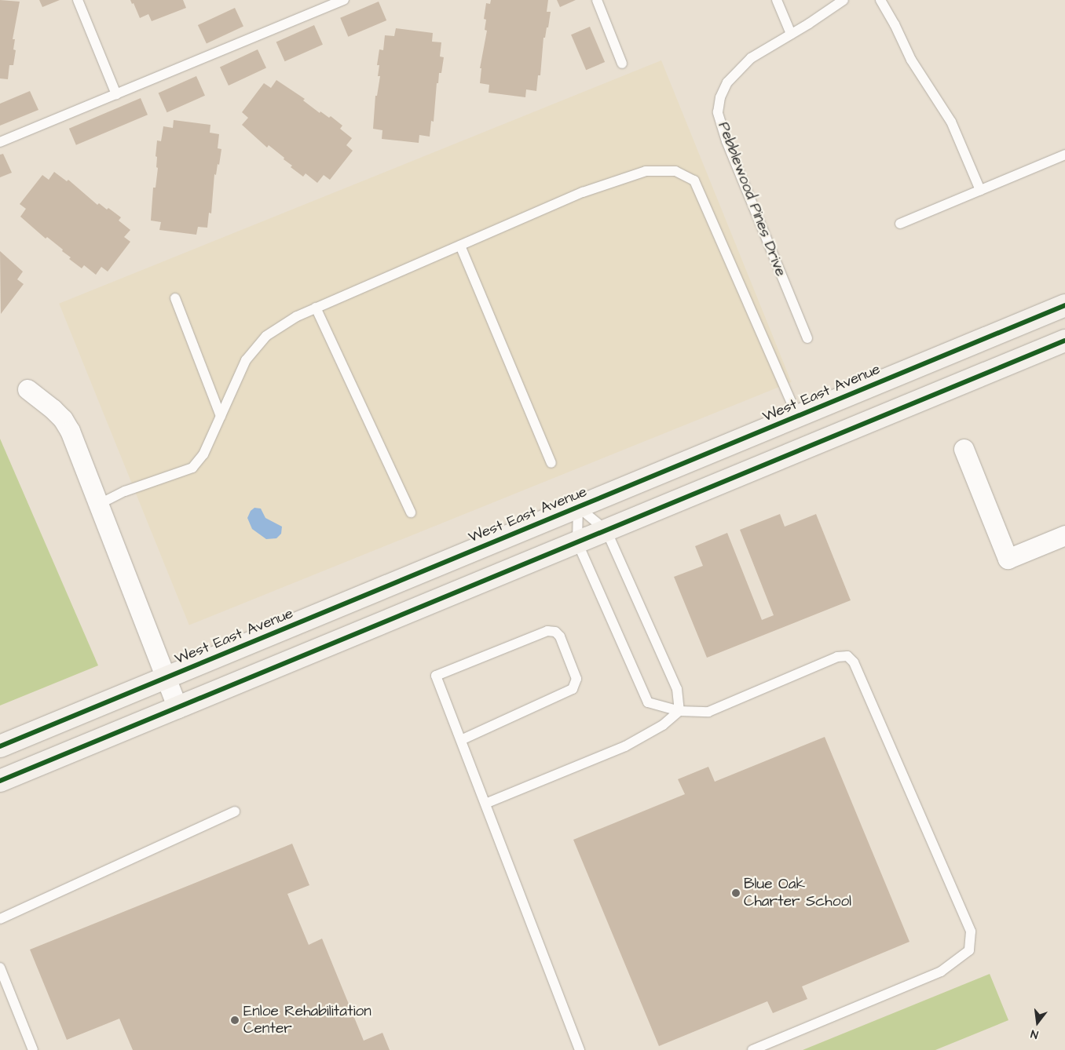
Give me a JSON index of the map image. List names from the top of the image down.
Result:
{
  "streets": {
    "main road": ["West East Avenue"],
    "lane": ["Pebblewood Pines Drive"]
  },
  "places": ["Blue Oak Charter School", "Enloe Rehabilitation Center"],
  "north": "bottom"
}
